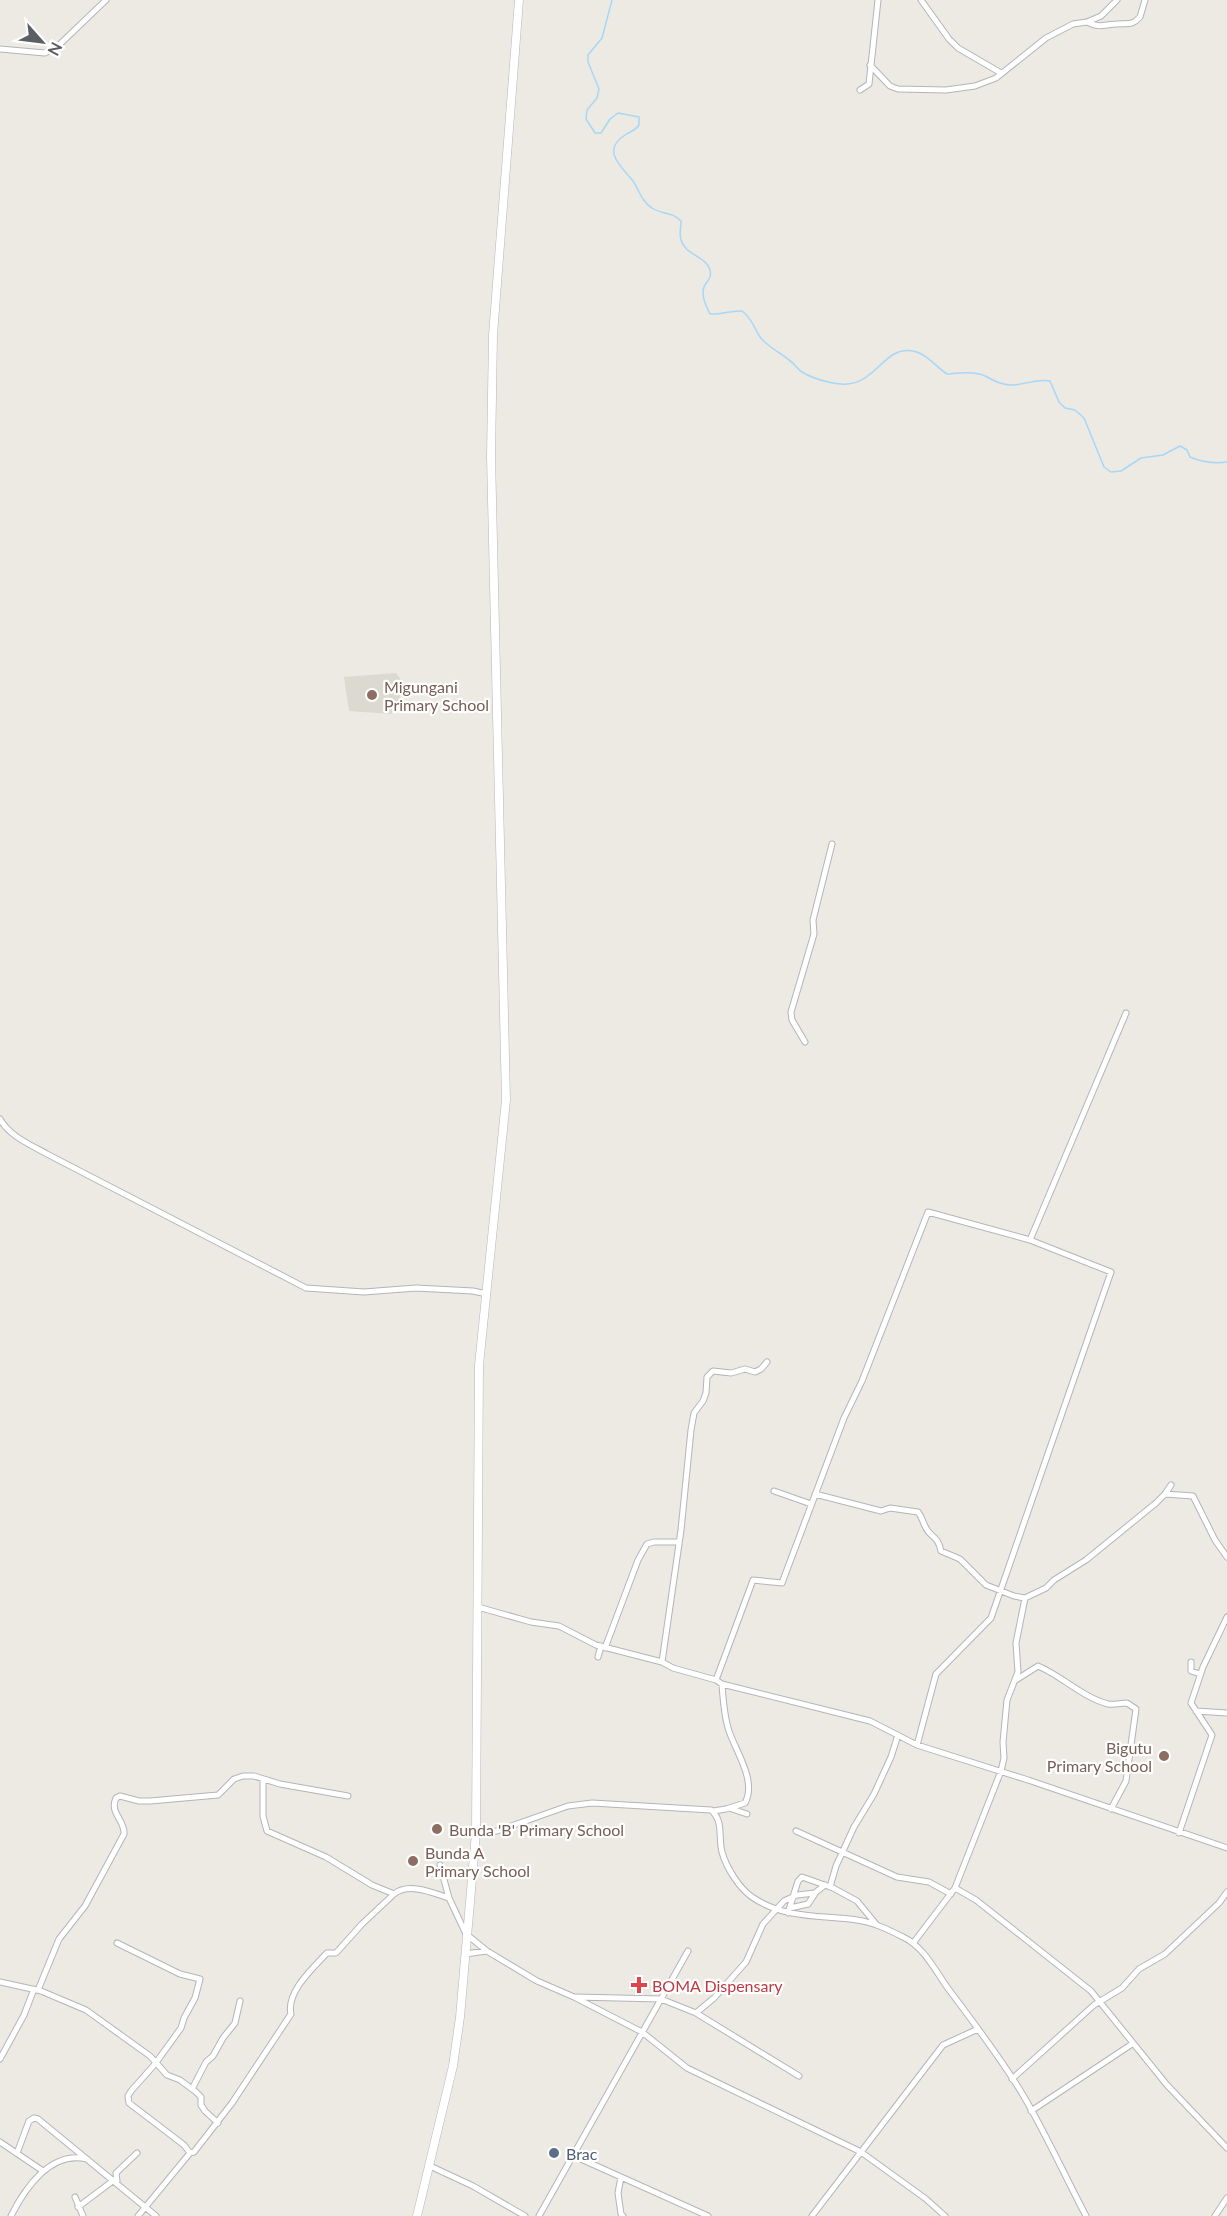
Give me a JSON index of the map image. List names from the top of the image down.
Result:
{
  "places": {
    "other": [
      "Migungani Primary School",
      "Bigutu Primary School",
      "Bunda 'B' Primary School",
      "Bunda A Primary School",
      "Brac"
    ],
    "health": ["BOMA Dispensary"]
  },
  "north": "bottom right"
}
